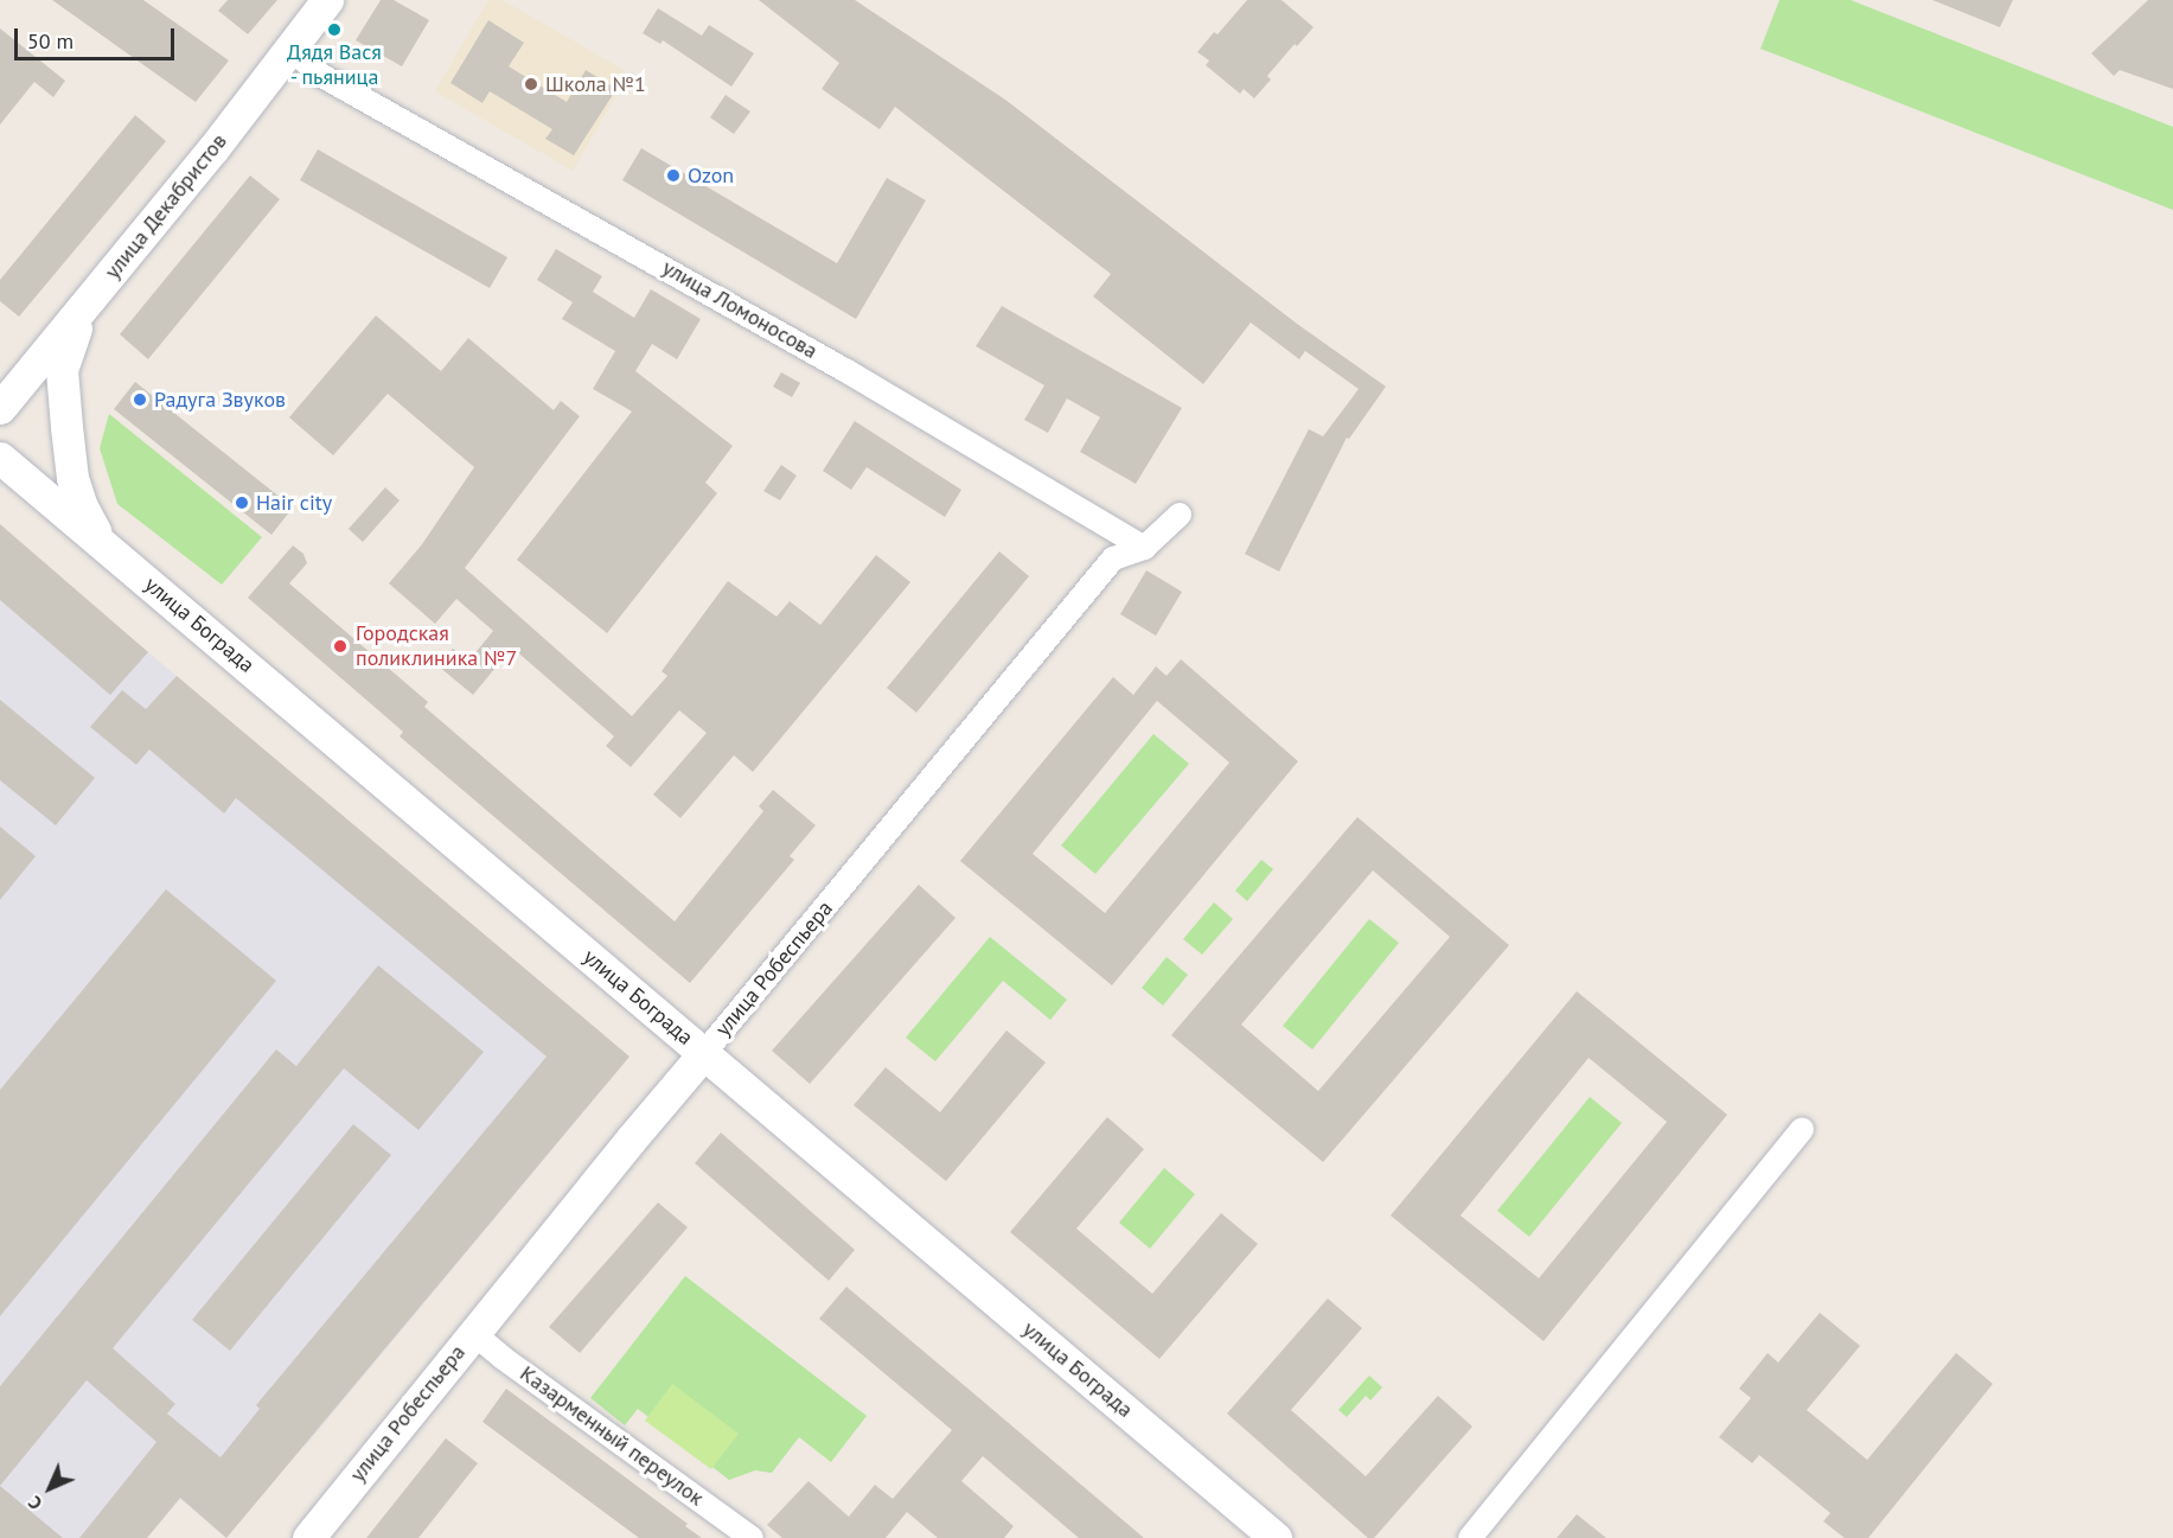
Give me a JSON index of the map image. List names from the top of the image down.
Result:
{
  "streets": {
    "main road": ["улица Декабристов", "улица Бограда", "улица Робеспьера"],
    "street": ["улица Ломоносова", "Казарменный переулок"]
  },
  "crossings": [
    ["улица Декабристов", "улица Ломоносова"],
    ["улица Ломоносова", "улица Робеспьера"],
    ["улица Бограда", "улица Робеспьера"],
    ["улица Робеспьера", "Казарменный переулок"]
  ],
  "places": [
    "Дядя Вася - пьяница",
    "Школа №1",
    "Ozon",
    "Радуга Звуков",
    "Hair city",
    "Городская поликлиника №7"
  ],
  "scale_bar": "50 m",
  "north": "bottom left"
}
